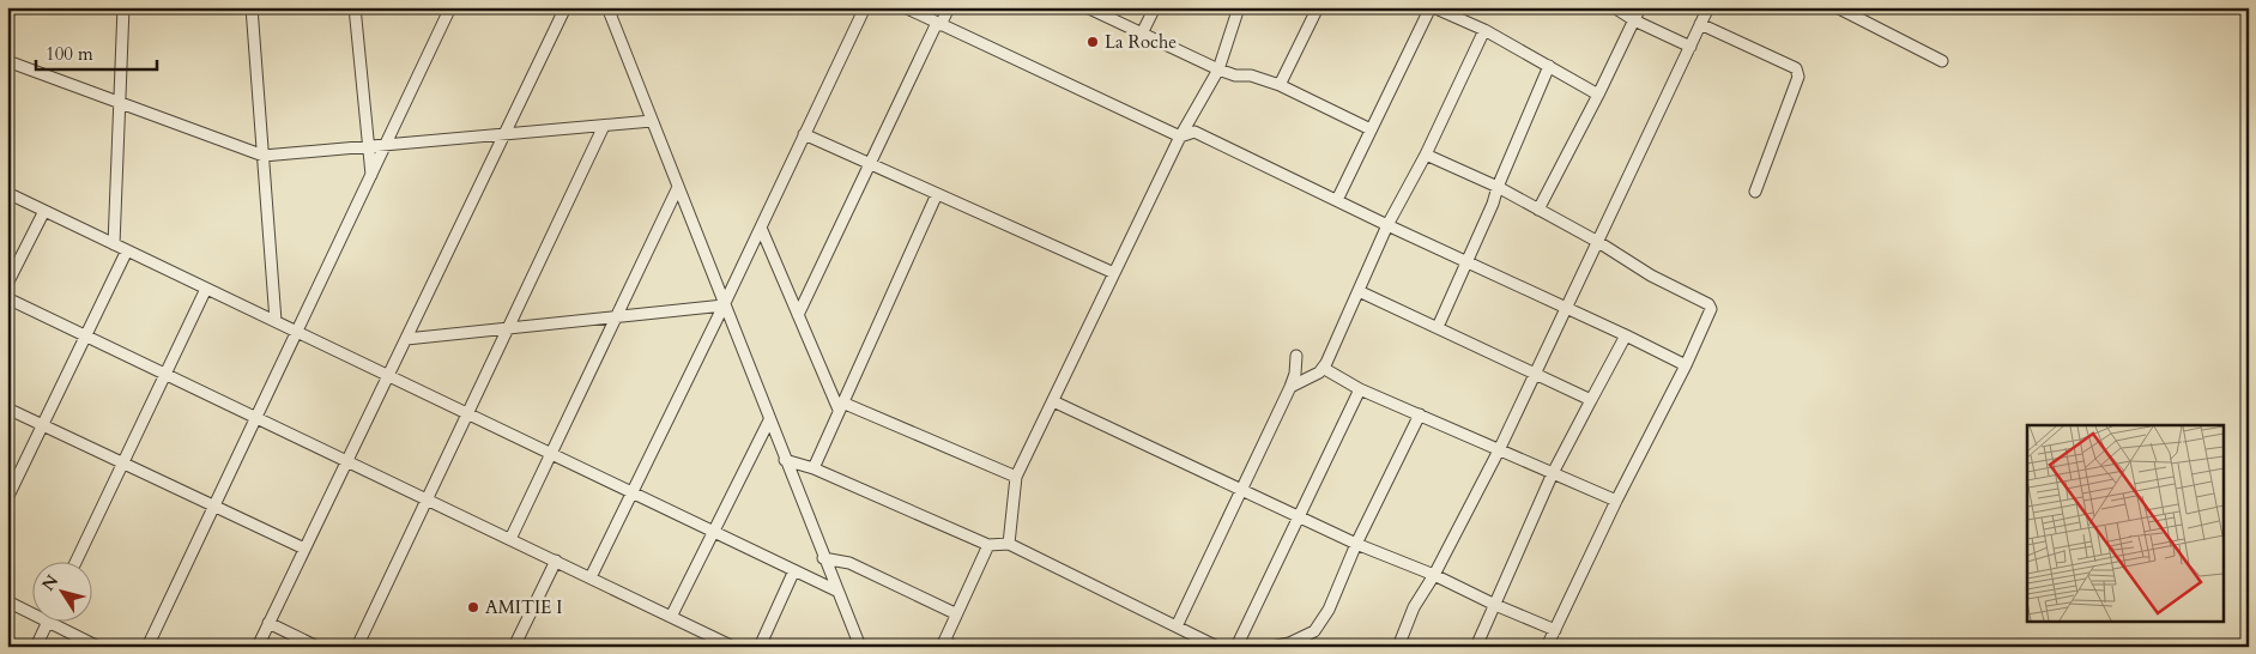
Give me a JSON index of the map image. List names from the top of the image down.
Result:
{
  "places": ["La Roche", "AMITIE I"],
  "scale_bar": "100 m",
  "north": "top left"
}
